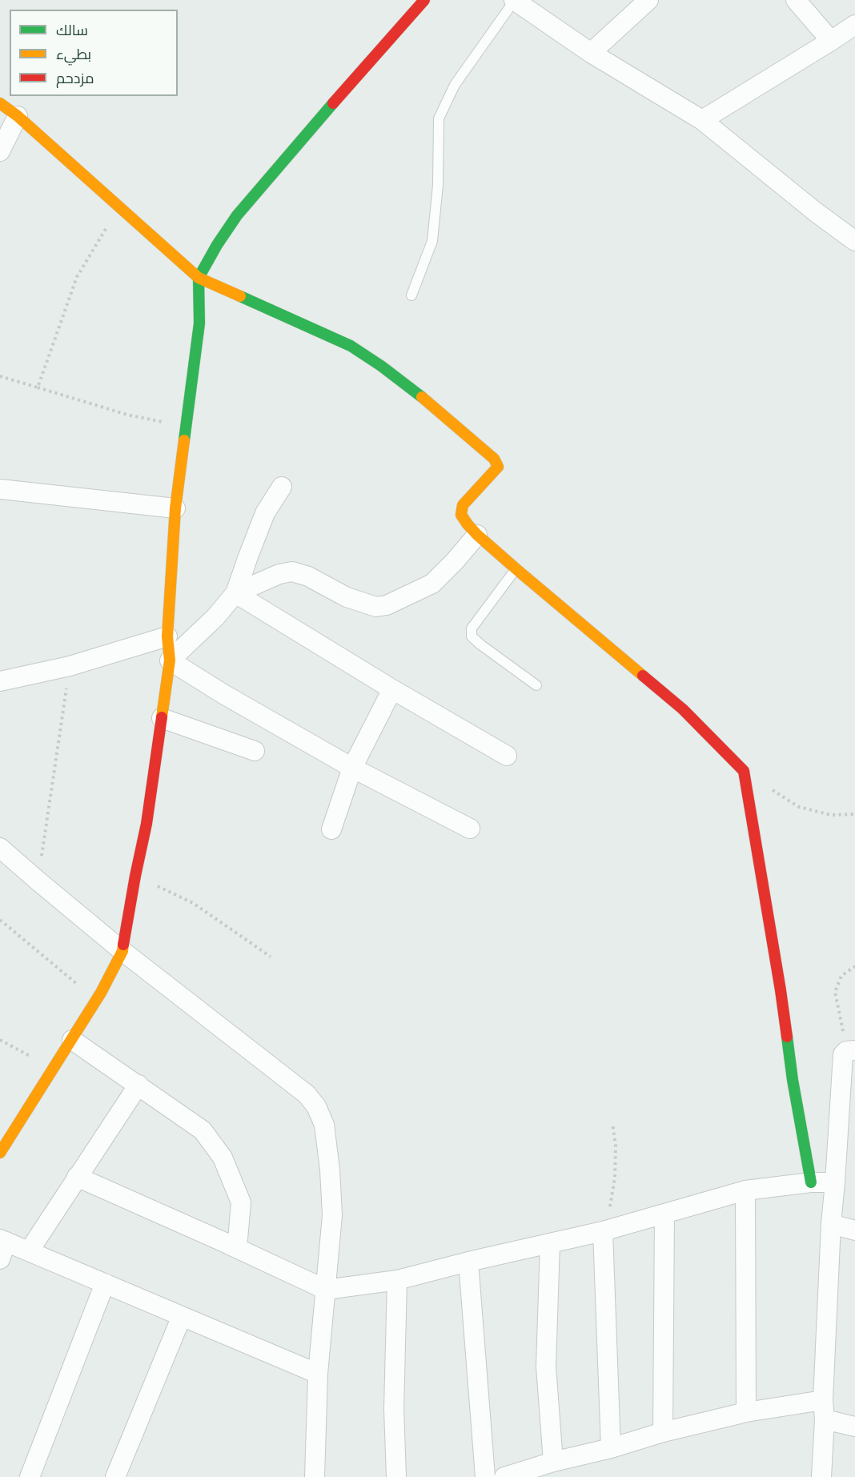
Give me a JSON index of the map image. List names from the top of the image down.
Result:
{
  "legend": ["سالك", "بطيء", "مزدحم"]
}
